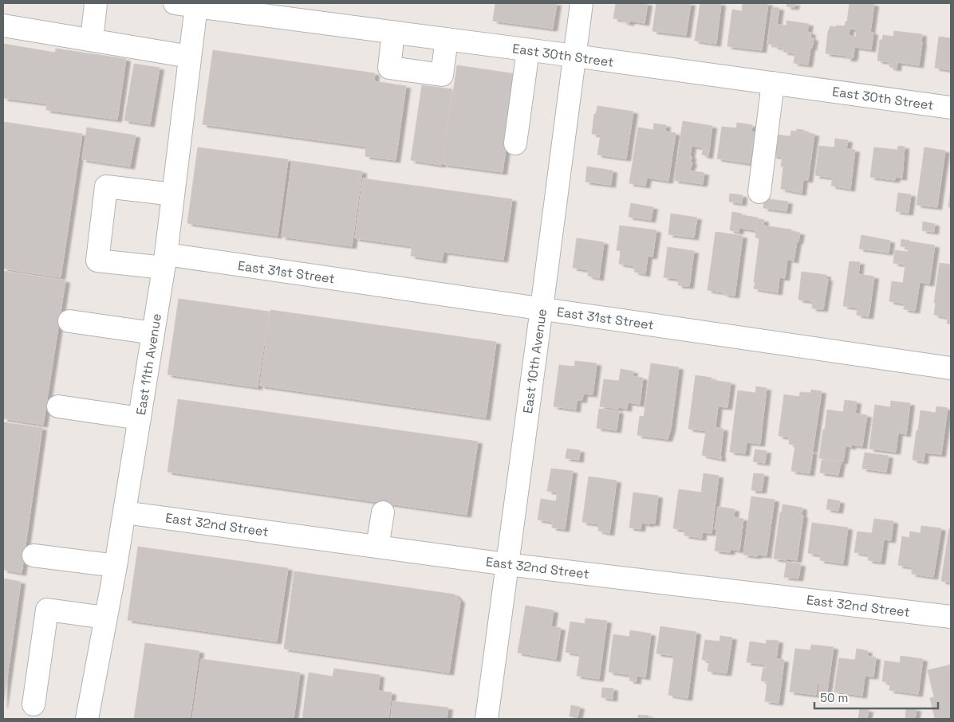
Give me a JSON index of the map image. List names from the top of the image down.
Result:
{
  "streets": {
    "street": [
      "East 30th Street",
      "East 31st Street",
      "East 10th Avenue",
      "East 11th Avenue",
      "East 32nd Street"
    ]
  },
  "crossings": [
    ["East 30th Street", "East 10th Avenue"],
    ["East 30th Street", "East 11th Avenue"],
    ["East 31st Street", "East 10th Avenue"],
    ["East 31st Street", "East 11th Avenue"],
    ["East 10th Avenue", "East 32nd Street"],
    ["East 11th Avenue", "East 32nd Street"]
  ],
  "scale_bar": "50 m"
}
